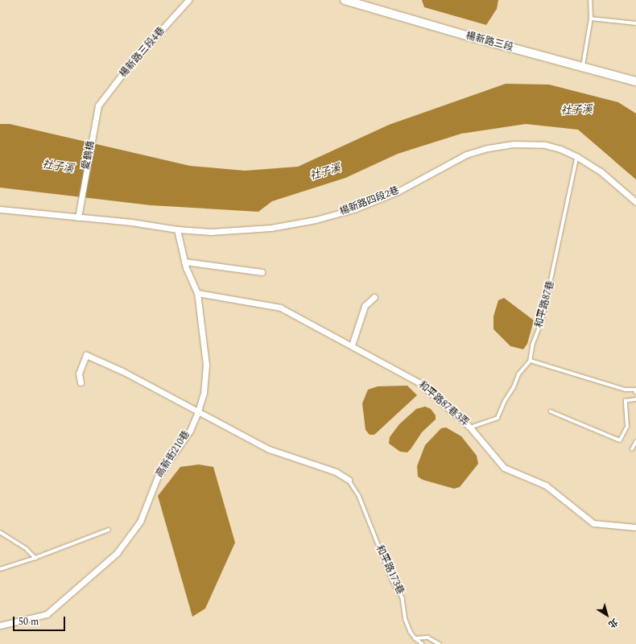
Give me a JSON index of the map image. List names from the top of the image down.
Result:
{
  "streets": {
    "main road": ["楊新路三段"],
    "street": [
      "楊新路三段4巷",
      "愛鶴橋",
      "楊新路四段2巷",
      "和平路87巷3弄",
      "高新街210巷"
    ],
    "lane": ["和平路87巷", "和平路173巷"]
  },
  "crossings": [
    ["楊新路三段4巷", "愛鶴橋"],
    ["愛鶴橋", "楊新路四段2巷"],
    ["楊新路四段2巷", "和平路87巷"],
    ["楊新路四段2巷", "高新街210巷"],
    ["和平路87巷3弄", "高新街210巷"]
  ],
  "water": ["社子溪"],
  "scale_bar": "50 m",
  "north": "bottom right"
}
